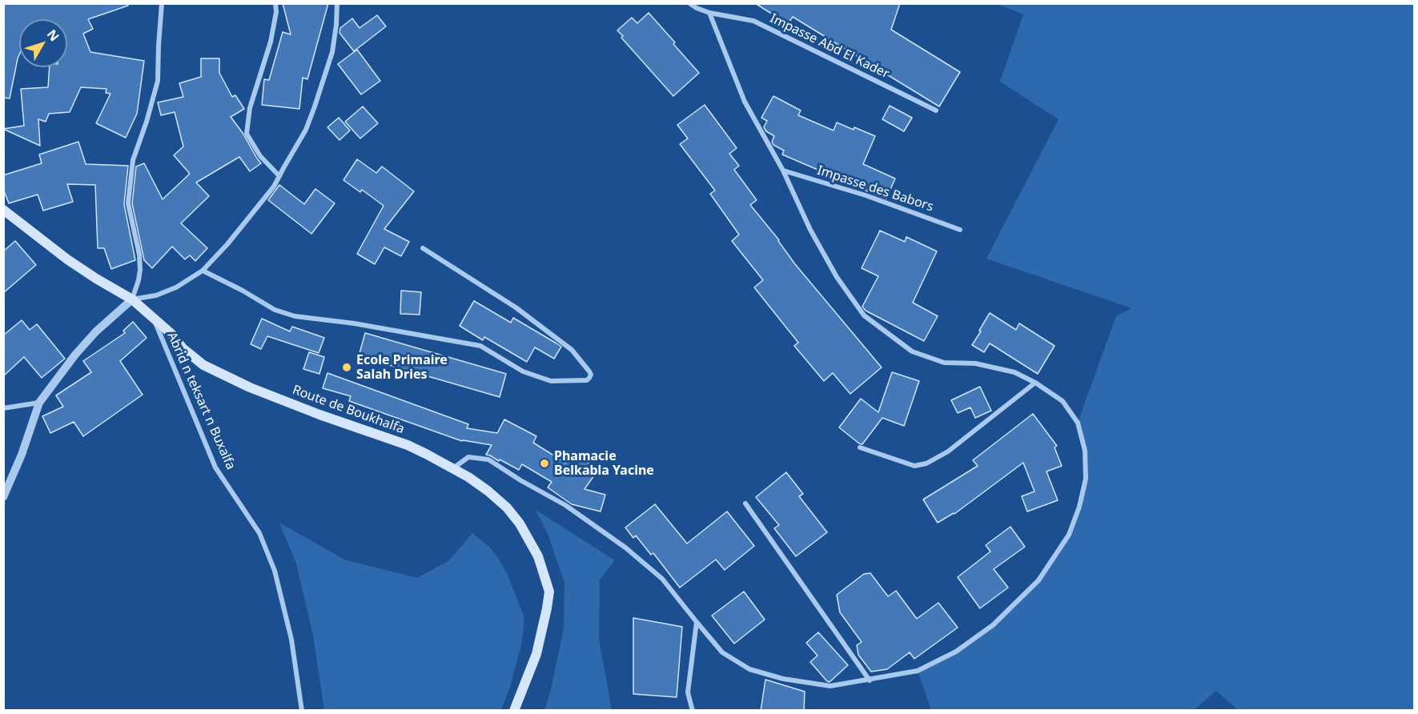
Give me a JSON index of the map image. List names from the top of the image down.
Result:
{
  "streets": {
    "main road": ["Route de Boukhalfa"],
    "street": ["Impasse Abd El Kader", "Impasse des Babors", "Abrid n teksart n Buxalfa"]
  },
  "crossings": [
    ["Abrid n teksart n Buxalfa", "Route de Boukhalfa"]
  ],
  "places": ["Ecole Primaire Salah Dries", "Phamacie Belkabla Yacine"],
  "north": "top right"
}
